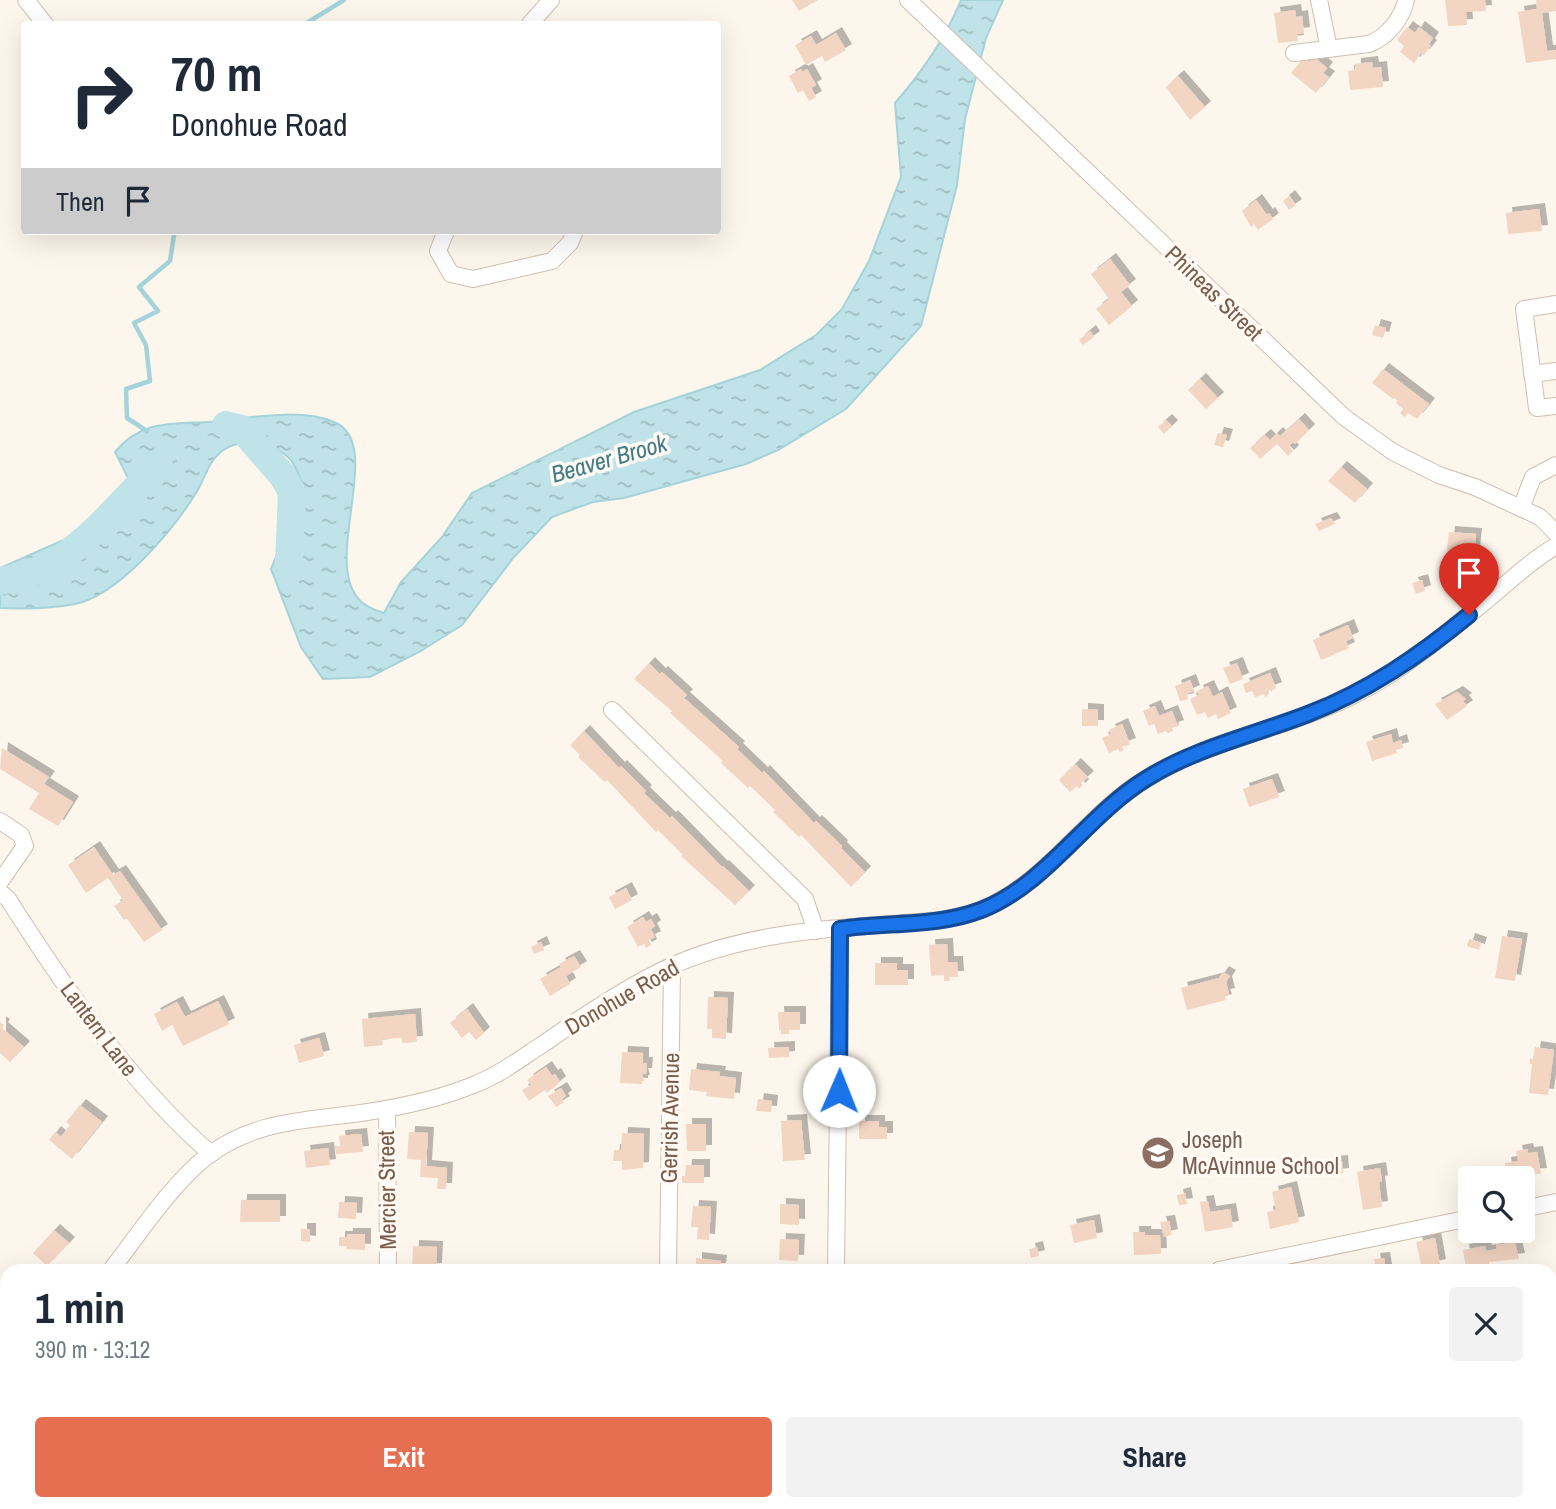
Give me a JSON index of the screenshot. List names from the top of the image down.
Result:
{
  "streets": {
    "street": [
      "Phineas Street",
      "Donohue Road",
      "Lantern Lane",
      "Gerrish Avenue",
      "Mercier Street"
    ]
  },
  "crossings": [
    ["Donohue Road", "Lantern Lane"],
    ["Donohue Road", "Gerrish Avenue"],
    ["Donohue Road", "Mercier Street"]
  ],
  "water": ["Beaver Brook"],
  "places": {
    "school or university": ["Joseph McAvinnue School"]
  },
  "page": {
    "turn": ["70 m", "Donohue Road"],
    "then": "Then",
    "heading": ["1 min", "390 m · 13:12"],
    "buttons": ["Exit", "Share"]
  }
}
